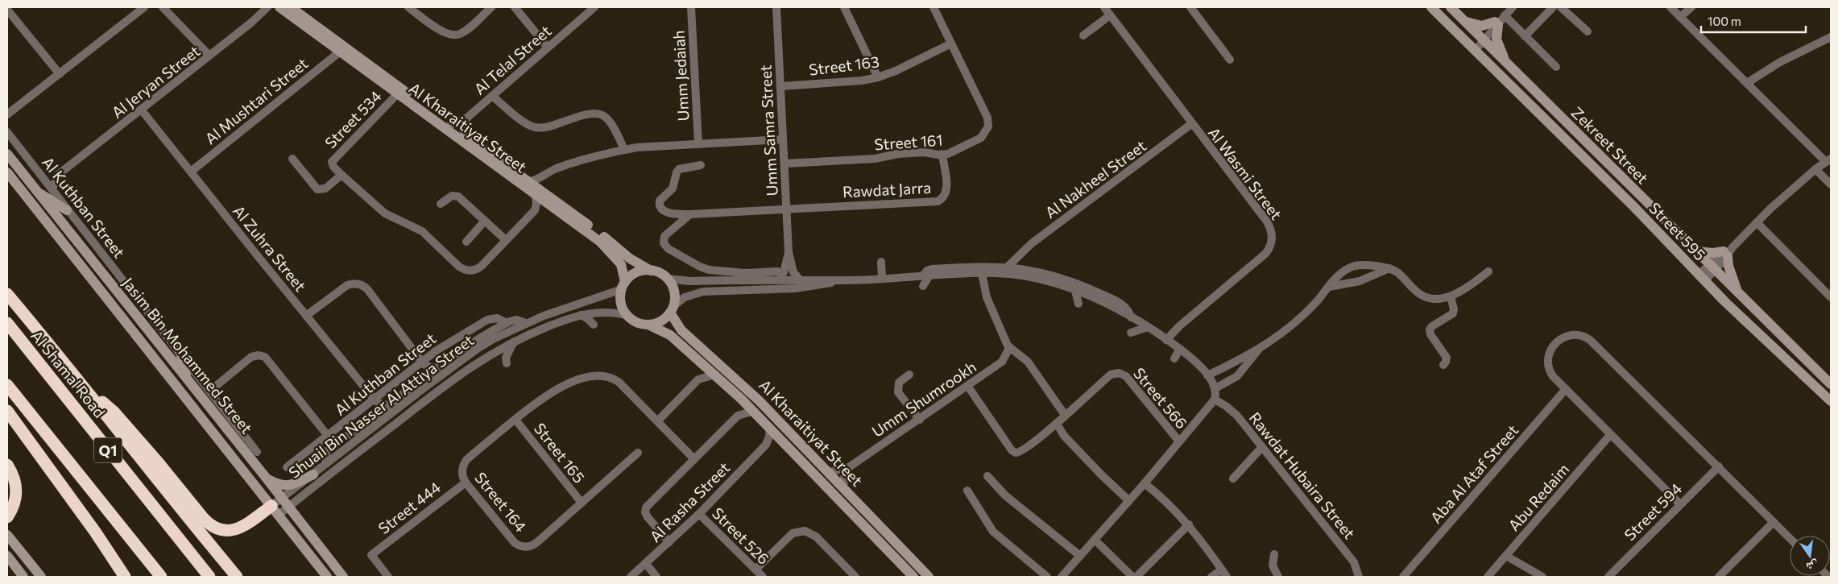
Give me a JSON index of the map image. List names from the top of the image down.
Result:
{
  "streets": {
    "highway": ["Al Shamal Road", "Q1"],
    "street": [
      "Al Telal Street",
      "Street 163",
      "Umm Jedaiah",
      "Al Jeryan Street",
      "Al Mushtari Street",
      "Street 534",
      "Al Kharaitiyat Street",
      "Umm Samra Street",
      "Street 161",
      "Zekreet Street",
      "Al Wasmi Street",
      "Al Nakheel Street",
      "Rawdat Jarra",
      "Al Kuthban Street",
      "Street 595",
      "Al Zuhra Street",
      "Jasim Bin Mohammed Street",
      "Street 566",
      "Umm Shumrookh",
      "Shuail Bin Nasser Al Attiya Street",
      "Street 165",
      "Aba Al Ataf Street",
      "Rawdat Hubaira Street",
      "Abu Redaim",
      "Street 164",
      "Al Rasha Street",
      "Street 444",
      "Street 594",
      "Street 526"
    ]
  },
  "crossings": [
    ["Al Telal Street", "Al Kharaitiyat Street"],
    ["Street 163", "Umm Samra Street"],
    ["Street 163", "Street 161"],
    ["Al Jeryan Street", "Al Kuthban Street"],
    ["Al Jeryan Street", "Al Zuhra Street"],
    ["Al Mushtari Street", "Al Kharaitiyat Street"],
    ["Al Mushtari Street", "Al Zuhra Street"],
    ["Street 534", "Al Kharaitiyat Street"],
    ["Al Kharaitiyat Street", "Umm Shumrookh"],
    ["Al Kharaitiyat Street", "Shuail Bin Nasser Al Attiya Street"],
    ["Umm Samra Street", "Street 161"],
    ["Umm Samra Street", "Rawdat Jarra"],
    ["Street 161", "Rawdat Jarra"],
    ["Zekreet Street", "Street 595"],
    ["Al Wasmi Street", "Al Nakheel Street"],
    ["Al Kuthban Street", "Al Zuhra Street"],
    ["Al Kuthban Street", "Shuail Bin Nasser Al Attiya Street"],
    ["Jasim Bin Mohammed Street", "Shuail Bin Nasser Al Attiya Street"],
    ["Street 165", "Street 164"],
    ["Street 164", "Street 444"],
    ["Al Rasha Street", "Street 526"]
  ],
  "scale_bar": "100 m",
  "north": "bottom"
}
